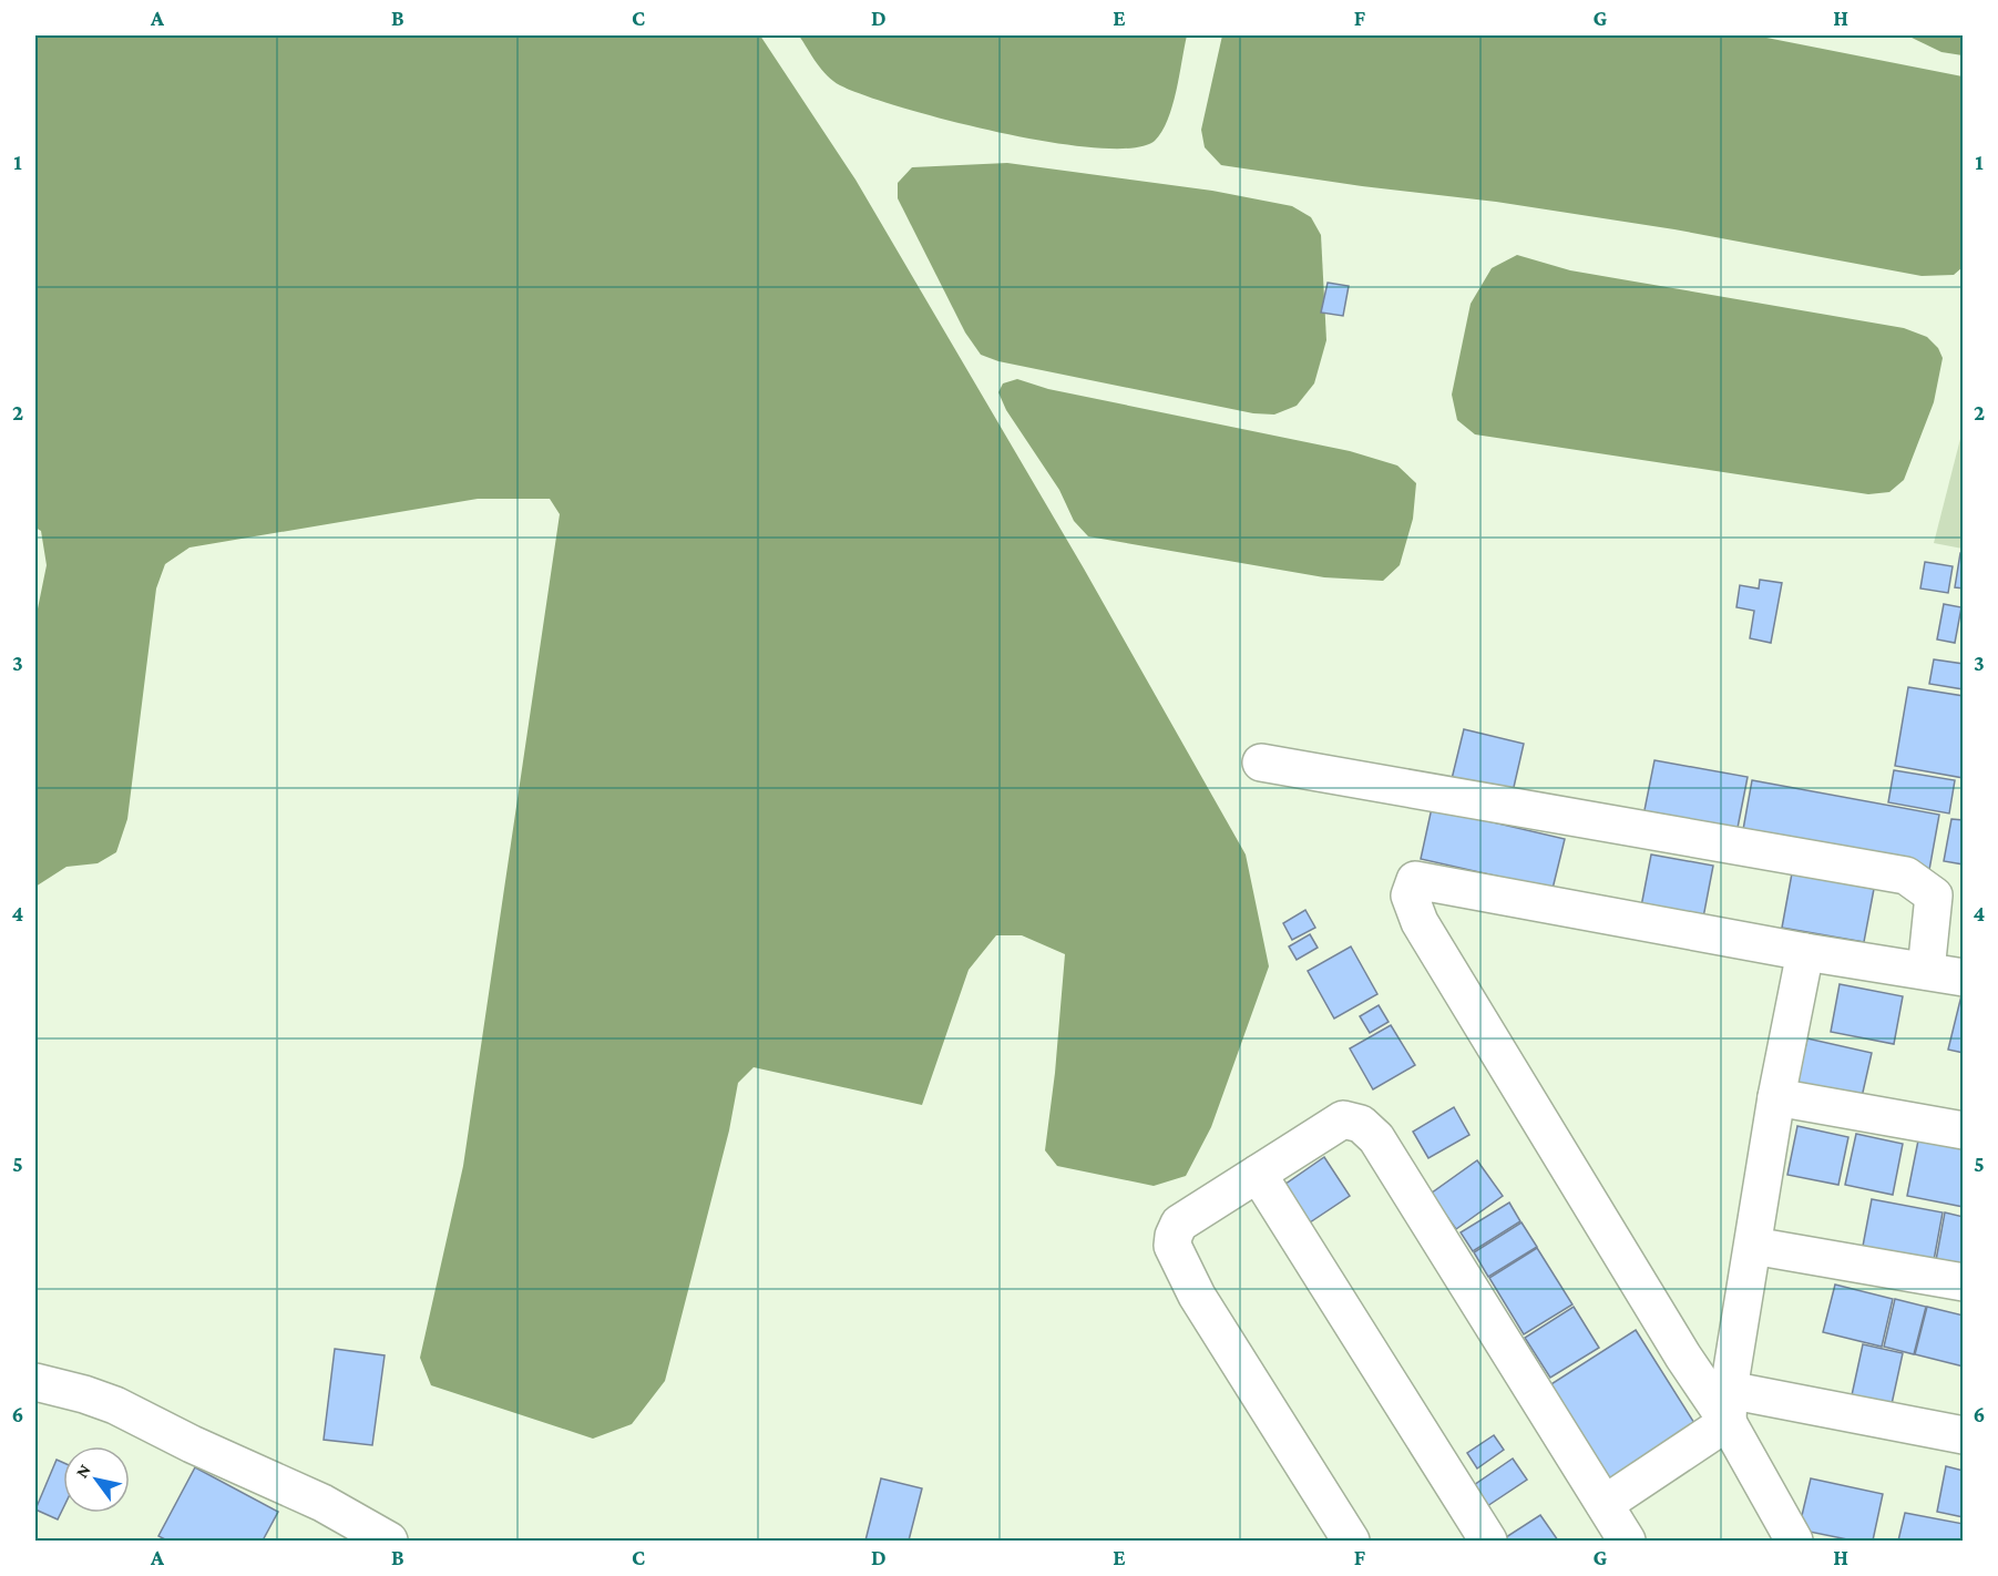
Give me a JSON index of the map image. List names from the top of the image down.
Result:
{
  "north": "top left",
  "grid": {
    "columns": [
      "A",
      "B",
      "C",
      "D",
      "E",
      "F",
      "G",
      "H"
    ],
    "rows": [
      "1",
      "2",
      "3",
      "4",
      "5",
      "6"
    ]
  }
}
